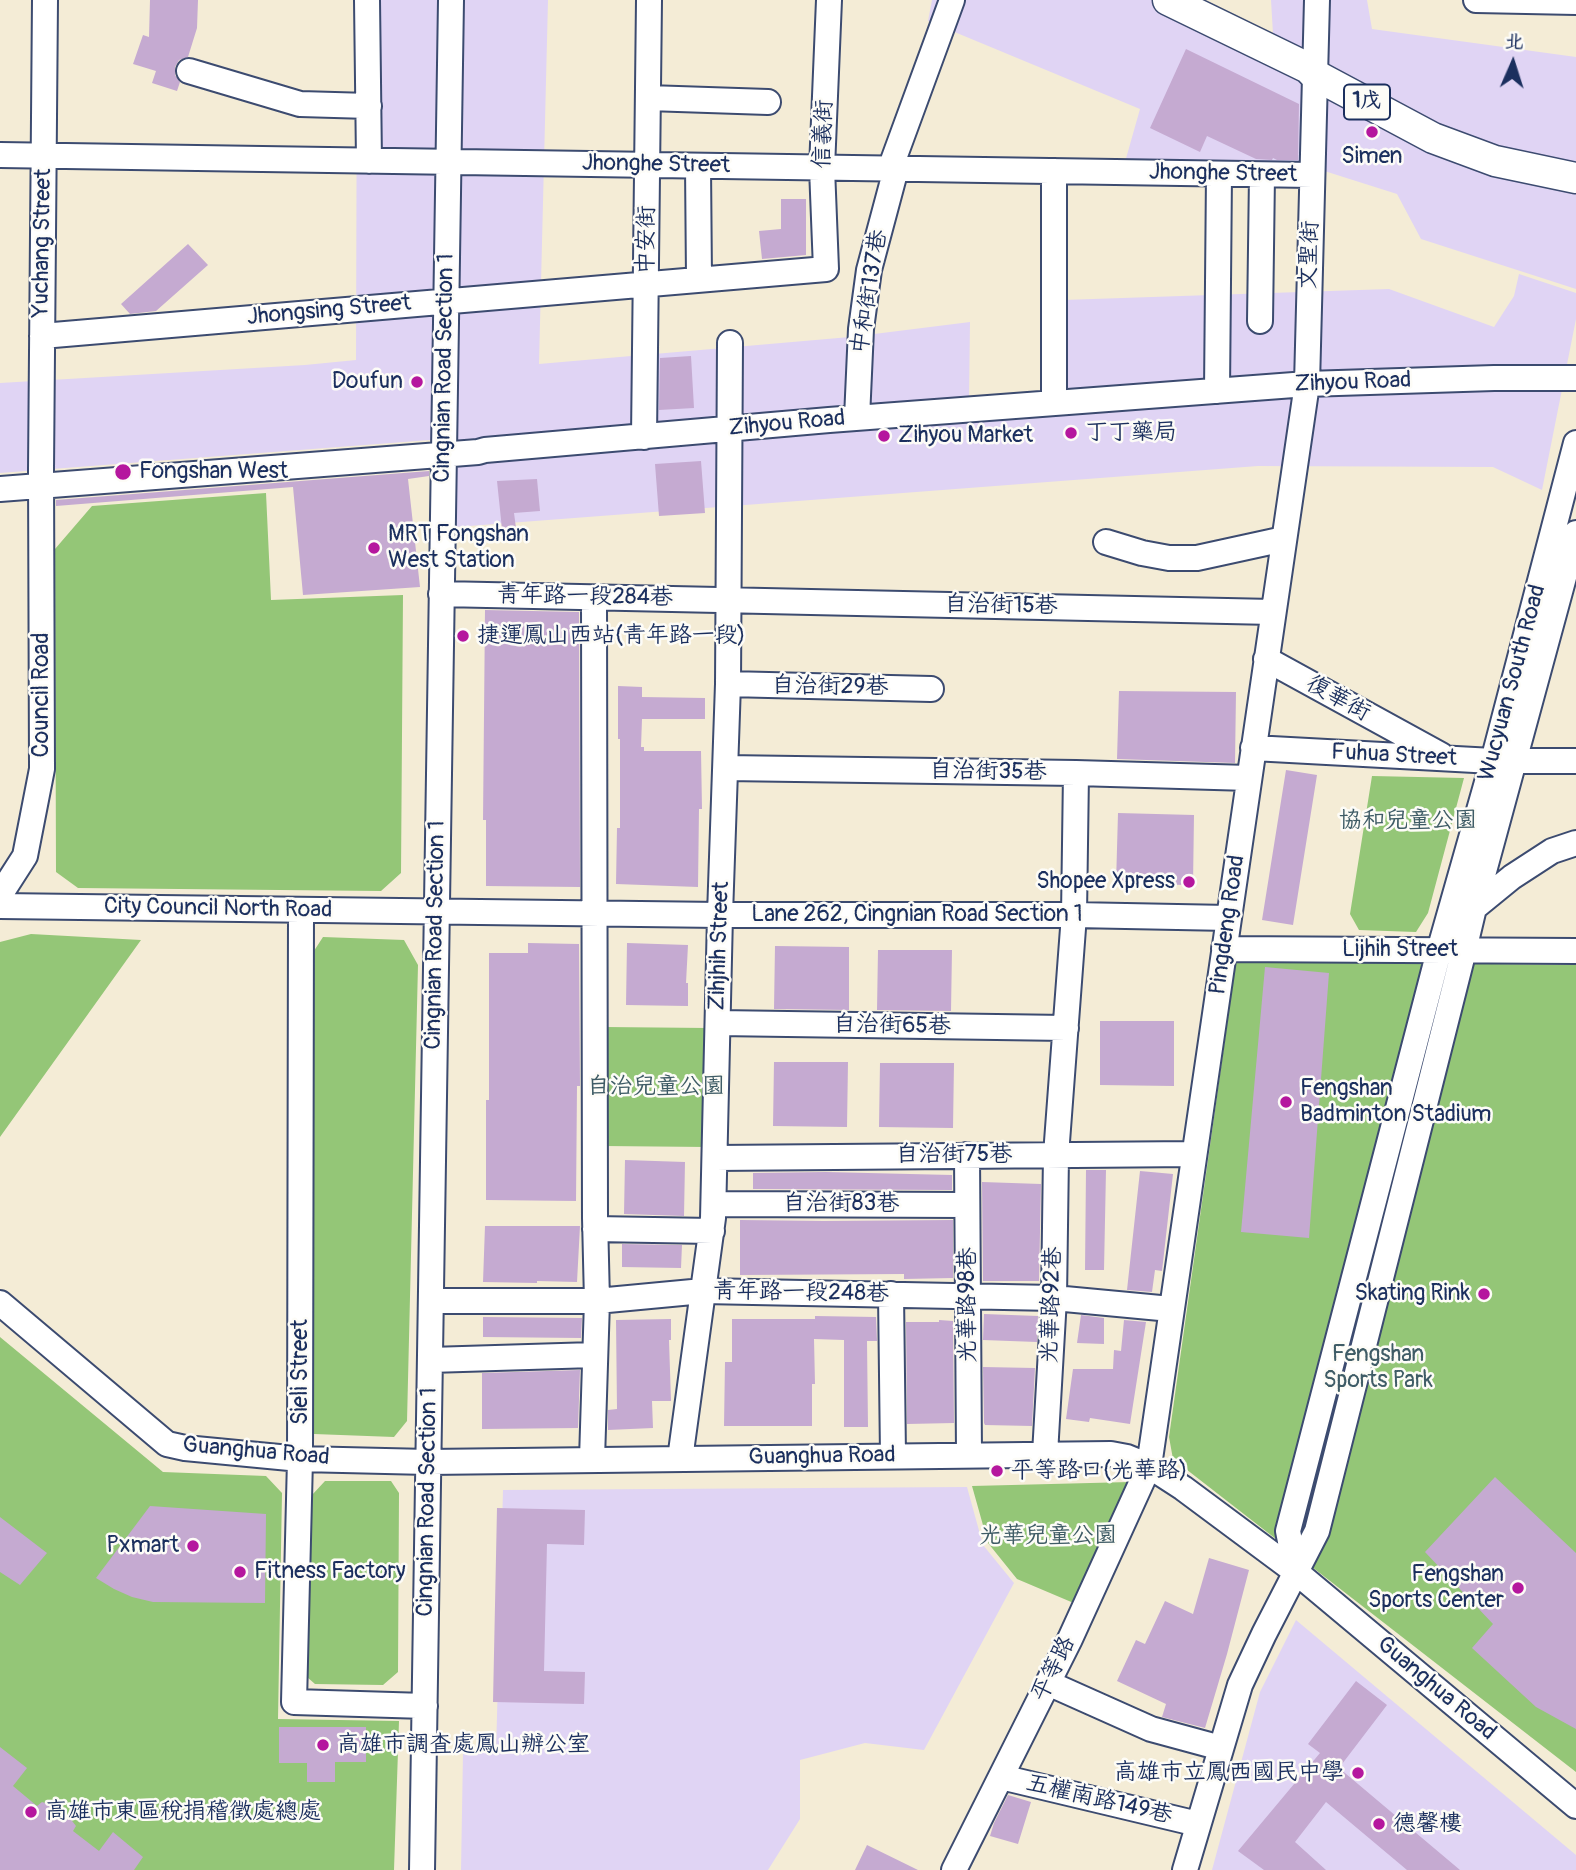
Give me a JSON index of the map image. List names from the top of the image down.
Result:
{
  "streets": {
    "main road": ["1戊"],
    "street": [
      "信義街",
      "Jhonghe Street",
      "中安街",
      "Yuchang Street",
      "文聖街",
      "中和街137巷",
      "Jhongsing Street",
      "Cingnian Road Section 1",
      "Zihyou Road",
      "青年路一段284巷",
      "自治街15巷",
      "Wucyuan South Road",
      "自治街29巷",
      "Council Road",
      "復華街",
      "Fuhua Street",
      "自治街35巷",
      "City Council North Road",
      "Lane 262, Cingnian Road Section 1",
      "Pingdeng Road",
      "Zihjhih Street",
      "Lijhih Street",
      "自治街65巷",
      "自治街75巷",
      "自治街83巷",
      "青年路一段248巷",
      "光華路98巷",
      "光華路92巷",
      "Sieli Street",
      "Guanghua Road",
      "平等路",
      "五權南路149巷"
    ]
  },
  "crossings": [
    ["1戊", "文聖街"],
    ["信義街", "Jhonghe Street"],
    ["信義街", "Jhongsing Street"],
    ["Jhonghe Street", "中安街"],
    ["Jhonghe Street", "Yuchang Street"],
    ["Jhonghe Street", "文聖街"],
    ["Jhonghe Street", "中和街137巷"],
    ["Jhonghe Street", "Cingnian Road Section 1"],
    ["中安街", "Jhongsing Street"],
    ["中安街", "Zihyou Road"],
    ["Yuchang Street", "Jhongsing Street"],
    ["Yuchang Street", "Zihyou Road"],
    ["Yuchang Street", "Council Road"],
    ["文聖街", "Zihyou Road"],
    ["文聖街", "Pingdeng Road"],
    ["中和街137巷", "Zihyou Road"],
    ["Jhongsing Street", "Cingnian Road Section 1"],
    ["Cingnian Road Section 1", "Zihyou Road"],
    ["Cingnian Road Section 1", "青年路一段284巷"],
    ["Cingnian Road Section 1", "City Council North Road"],
    ["Cingnian Road Section 1", "Lane 262, Cingnian Road Section 1"],
    ["Cingnian Road Section 1", "青年路一段248巷"],
    ["Cingnian Road Section 1", "Sieli Street"],
    ["Cingnian Road Section 1", "Guanghua Road"],
    ["Zihyou Road", "Council Road"],
    ["Zihyou Road", "Pingdeng Road"],
    ["Zihyou Road", "Zihjhih Street"],
    ["青年路一段284巷", "自治街15巷"],
    ["青年路一段284巷", "Zihjhih Street"],
    ["自治街15巷", "Pingdeng Road"],
    ["自治街15巷", "Zihjhih Street"],
    ["Wucyuan South Road", "Fuhua Street"],
    ["Wucyuan South Road", "Lijhih Street"],
    ["Wucyuan South Road", "Guanghua Road"],
    ["Wucyuan South Road", "五權南路149巷"],
    ["自治街29巷", "Zihjhih Street"],
    ["復華街", "Fuhua Street"],
    ["復華街", "Pingdeng Road"],
    ["Fuhua Street", "Pingdeng Road"],
    ["自治街35巷", "Pingdeng Road"],
    ["自治街35巷", "Zihjhih Street"],
    ["自治街35巷", "光華路92巷"],
    ["City Council North Road", "Lane 262, Cingnian Road Section 1"],
    ["City Council North Road", "Sieli Street"],
    ["Lane 262, Cingnian Road Section 1", "Pingdeng Road"],
    ["Lane 262, Cingnian Road Section 1", "Zihjhih Street"],
    ["Lane 262, Cingnian Road Section 1", "光華路92巷"],
    ["Pingdeng Road", "Lijhih Street"],
    ["Pingdeng Road", "自治街75巷"],
    ["Pingdeng Road", "青年路一段248巷"],
    ["Pingdeng Road", "Guanghua Road"],
    ["Pingdeng Road", "平等路"],
    ["Zihjhih Street", "自治街65巷"],
    ["Zihjhih Street", "自治街75巷"],
    ["Zihjhih Street", "自治街83巷"],
    ["Zihjhih Street", "青年路一段248巷"],
    ["Zihjhih Street", "Guanghua Road"],
    ["自治街65巷", "光華路92巷"],
    ["自治街75巷", "光華路98巷"],
    ["自治街75巷", "光華路92巷"],
    ["自治街83巷", "光華路98巷"],
    ["青年路一段248巷", "光華路98巷"],
    ["青年路一段248巷", "光華路92巷"],
    ["光華路98巷", "Guanghua Road"],
    ["光華路92巷", "Guanghua Road"],
    ["Sieli Street", "Guanghua Road"],
    ["Guanghua Road", "平等路"],
    ["平等路", "五權南路149巷"]
  ],
  "parks": [
    "協和兒童公園",
    "自治兒童公園",
    "Fengshan Sports Park",
    "光華兒童公園"
  ],
  "places": [
    "Simen",
    "Doufun",
    "丁丁藥局",
    "Zihyou Market",
    "Fongshan West",
    "MRT Fongshan West Station",
    "捷運鳳山西站(青年路一段)",
    "Shopee Xpress",
    "Fengshan Badminton Stadium",
    "Skating Rink",
    "平等路口(光華路)",
    "Pxmart",
    "Fitness Factory",
    "Fengshan Sports Center",
    "高雄市調查處鳳山辦公室",
    "高雄市立鳳西國民中學",
    "高雄市東區稅捐稽徵處總處",
    "德馨樓"
  ],
  "north": "top"
}
